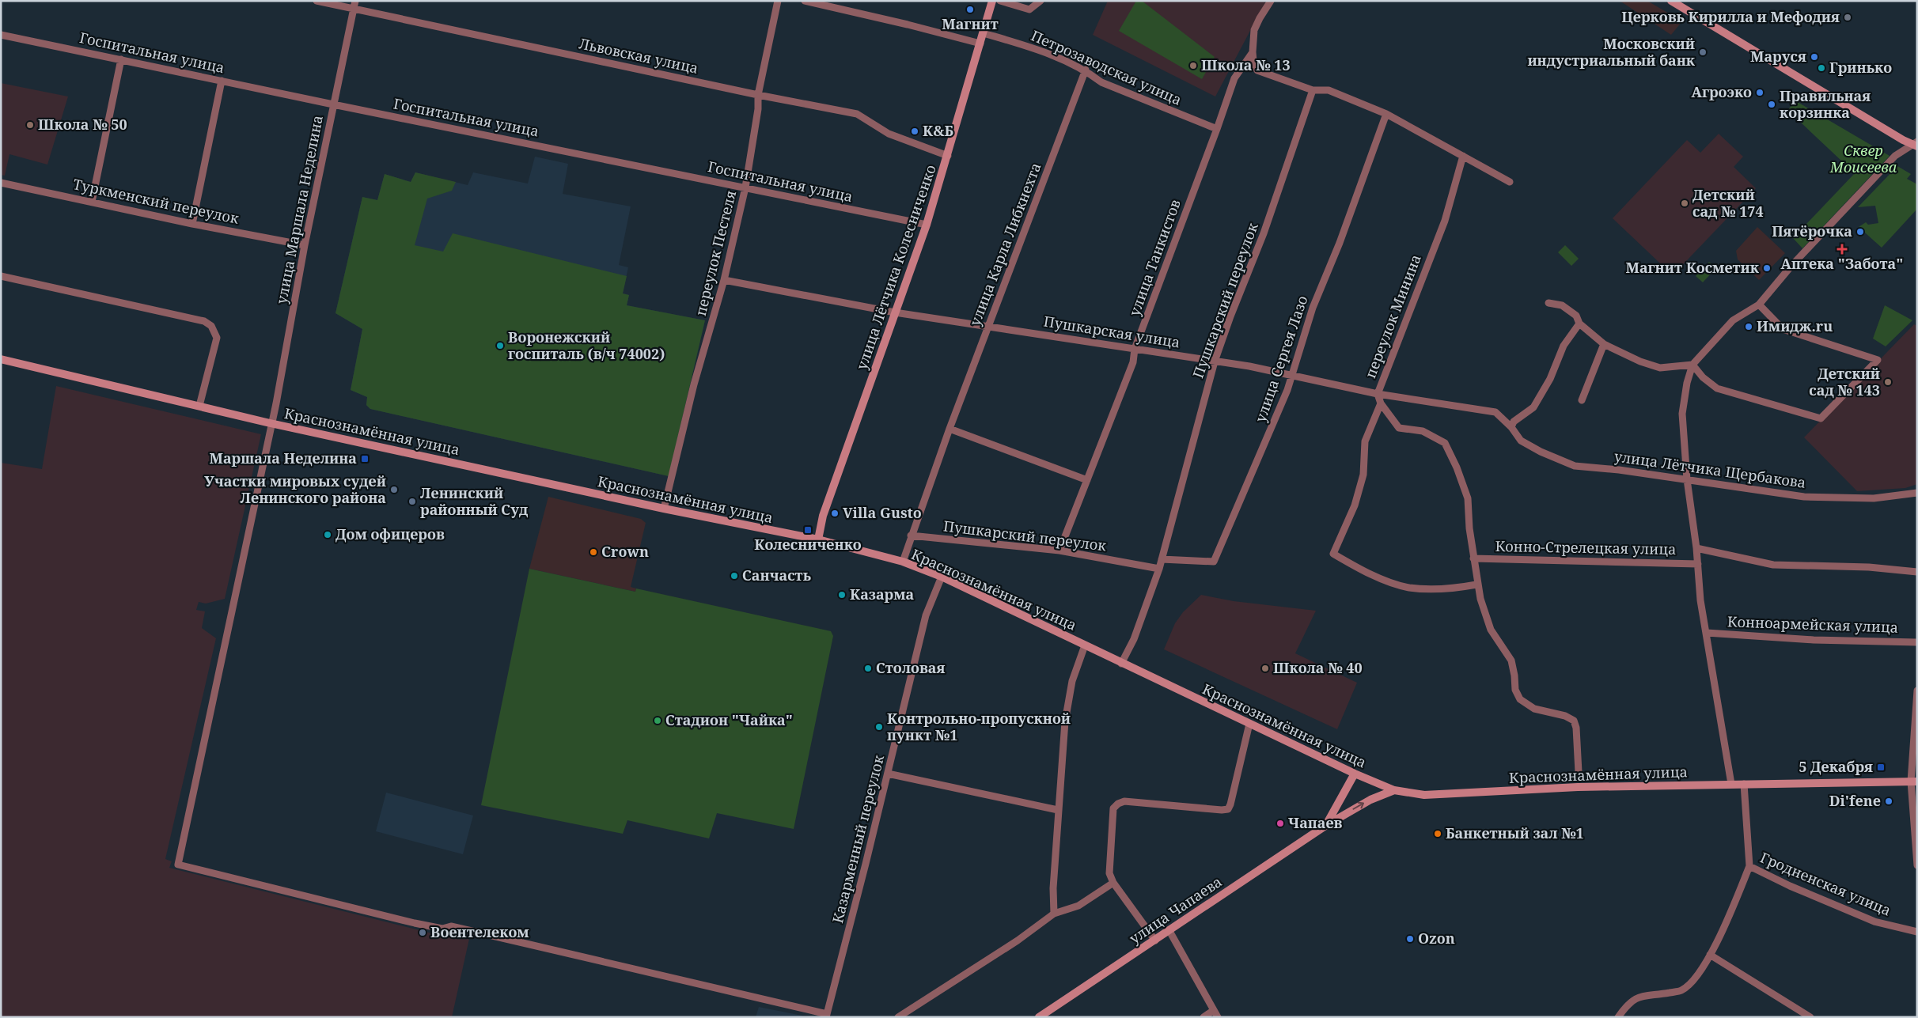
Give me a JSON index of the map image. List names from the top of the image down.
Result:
{
  "streets": {
    "street": [
      "Госпитальная улица",
      "Львовская улица",
      "Петрозаводская улица",
      "Туркменский переулок",
      "улица Маршала Неделина",
      "улица Карла Либкнехта",
      "переулок Пестеля",
      "улица Танкистов",
      "улица Лётчика Колесниченко",
      "Пушкарский переулок",
      "переулок Минина",
      "Пушкарская улица",
      "улица Сергея Лазо",
      "Краснознамённая улица",
      "улица Лётчика Щербакова",
      "Конно-Стрелецкая улица",
      "Конноармейская улица",
      "Казарменный переулок",
      "Гродненская улица",
      "улица Чапаева"
    ]
  },
  "crossings": [
    ["Госпитальная улица", "улица Маршала Неделина"],
    ["Госпитальная улица", "переулок Пестеля"],
    ["Госпитальная улица", "улица Лётчика Колесниченко"],
    ["Львовская улица", "улица Маршала Неделина"],
    ["Львовская улица", "переулок Пестеля"],
    ["Львовская улица", "улица Лётчика Колесниченко"],
    ["Петрозаводская улица", "улица Карла Либкнехта"],
    ["Петрозаводская улица", "улица Танкистов"],
    ["Петрозаводская улица", "улица Лётчика Колесниченко"],
    ["Туркменский переулок", "улица Маршала Неделина"],
    ["улица Маршала Неделина", "Краснознамённая улица"],
    ["улица Маршала Неделина", "Казарменный переулок"],
    ["улица Карла Либкнехта", "Пушкарский переулок"],
    ["улица Карла Либкнехта", "Пушкарская улица"],
    ["улица Карла Либкнехта", "Краснознамённая улица"],
    ["переулок Пестеля", "Пушкарская улица"],
    ["переулок Пестеля", "Краснознамённая улица"],
    ["улица Танкистов", "Пушкарский переулок"],
    ["улица Танкистов", "Пушкарская улица"],
    ["улица Лётчика Колесниченко", "Пушкарская улица"],
    ["улица Лётчика Колесниченко", "Краснознамённая улица"],
    ["Пушкарский переулок", "Пушкарская улица"],
    ["Пушкарский переулок", "улица Сергея Лазо"],
    ["Пушкарский переулок", "Краснознамённая улица"],
    ["переулок Минина", "Пушкарская улица"],
    ["переулок Минина", "Конно-Стрелецкая улица"],
    ["Пушкарская улица", "улица Сергея Лазо"],
    ["Пушкарская улица", "улица Лётчика Щербакова"],
    ["Краснознамённая улица", "Казарменный переулок"],
    ["Краснознамённая улица", "улица Чапаева"]
  ],
  "parks": ["Сквер Моисеева"],
  "places": {
    "other": [
      "Магнит",
      "Церковь Кирилла и Мефодия",
      "Московский индустриальный банк",
      "Маруся",
      "Школа № 13",
      "Гринько",
      "Агроэко",
      "Правильная корзинка",
      "Школа № 50",
      "К&Б",
      "Детский сад № 174",
      "Пятёрочка",
      "Магнит Косметик",
      "Имидж.ru",
      "Воронежский госпиталь (в/ч 74002)",
      "Детский сад № 143",
      "Участки мировых судей Ленинского района",
      "Ленинский районный Суд",
      "Villa Gusto",
      "Дом офицеров",
      "Crown",
      "Санчасть",
      "Казарма",
      "Столовая",
      "Школа № 40",
      "Стадион \"Чайка\"",
      "Контрольно-пропускной пункт №1",
      "Di'fene",
      "Чапаев",
      "Банкетный зал №1",
      "Воентелеком",
      "Ozon"
    ],
    "health": ["Аптека \"Забота\""],
    "transit": ["Маршала Неделина", "Колесниченко", "5 Декабря"]
  }
}
